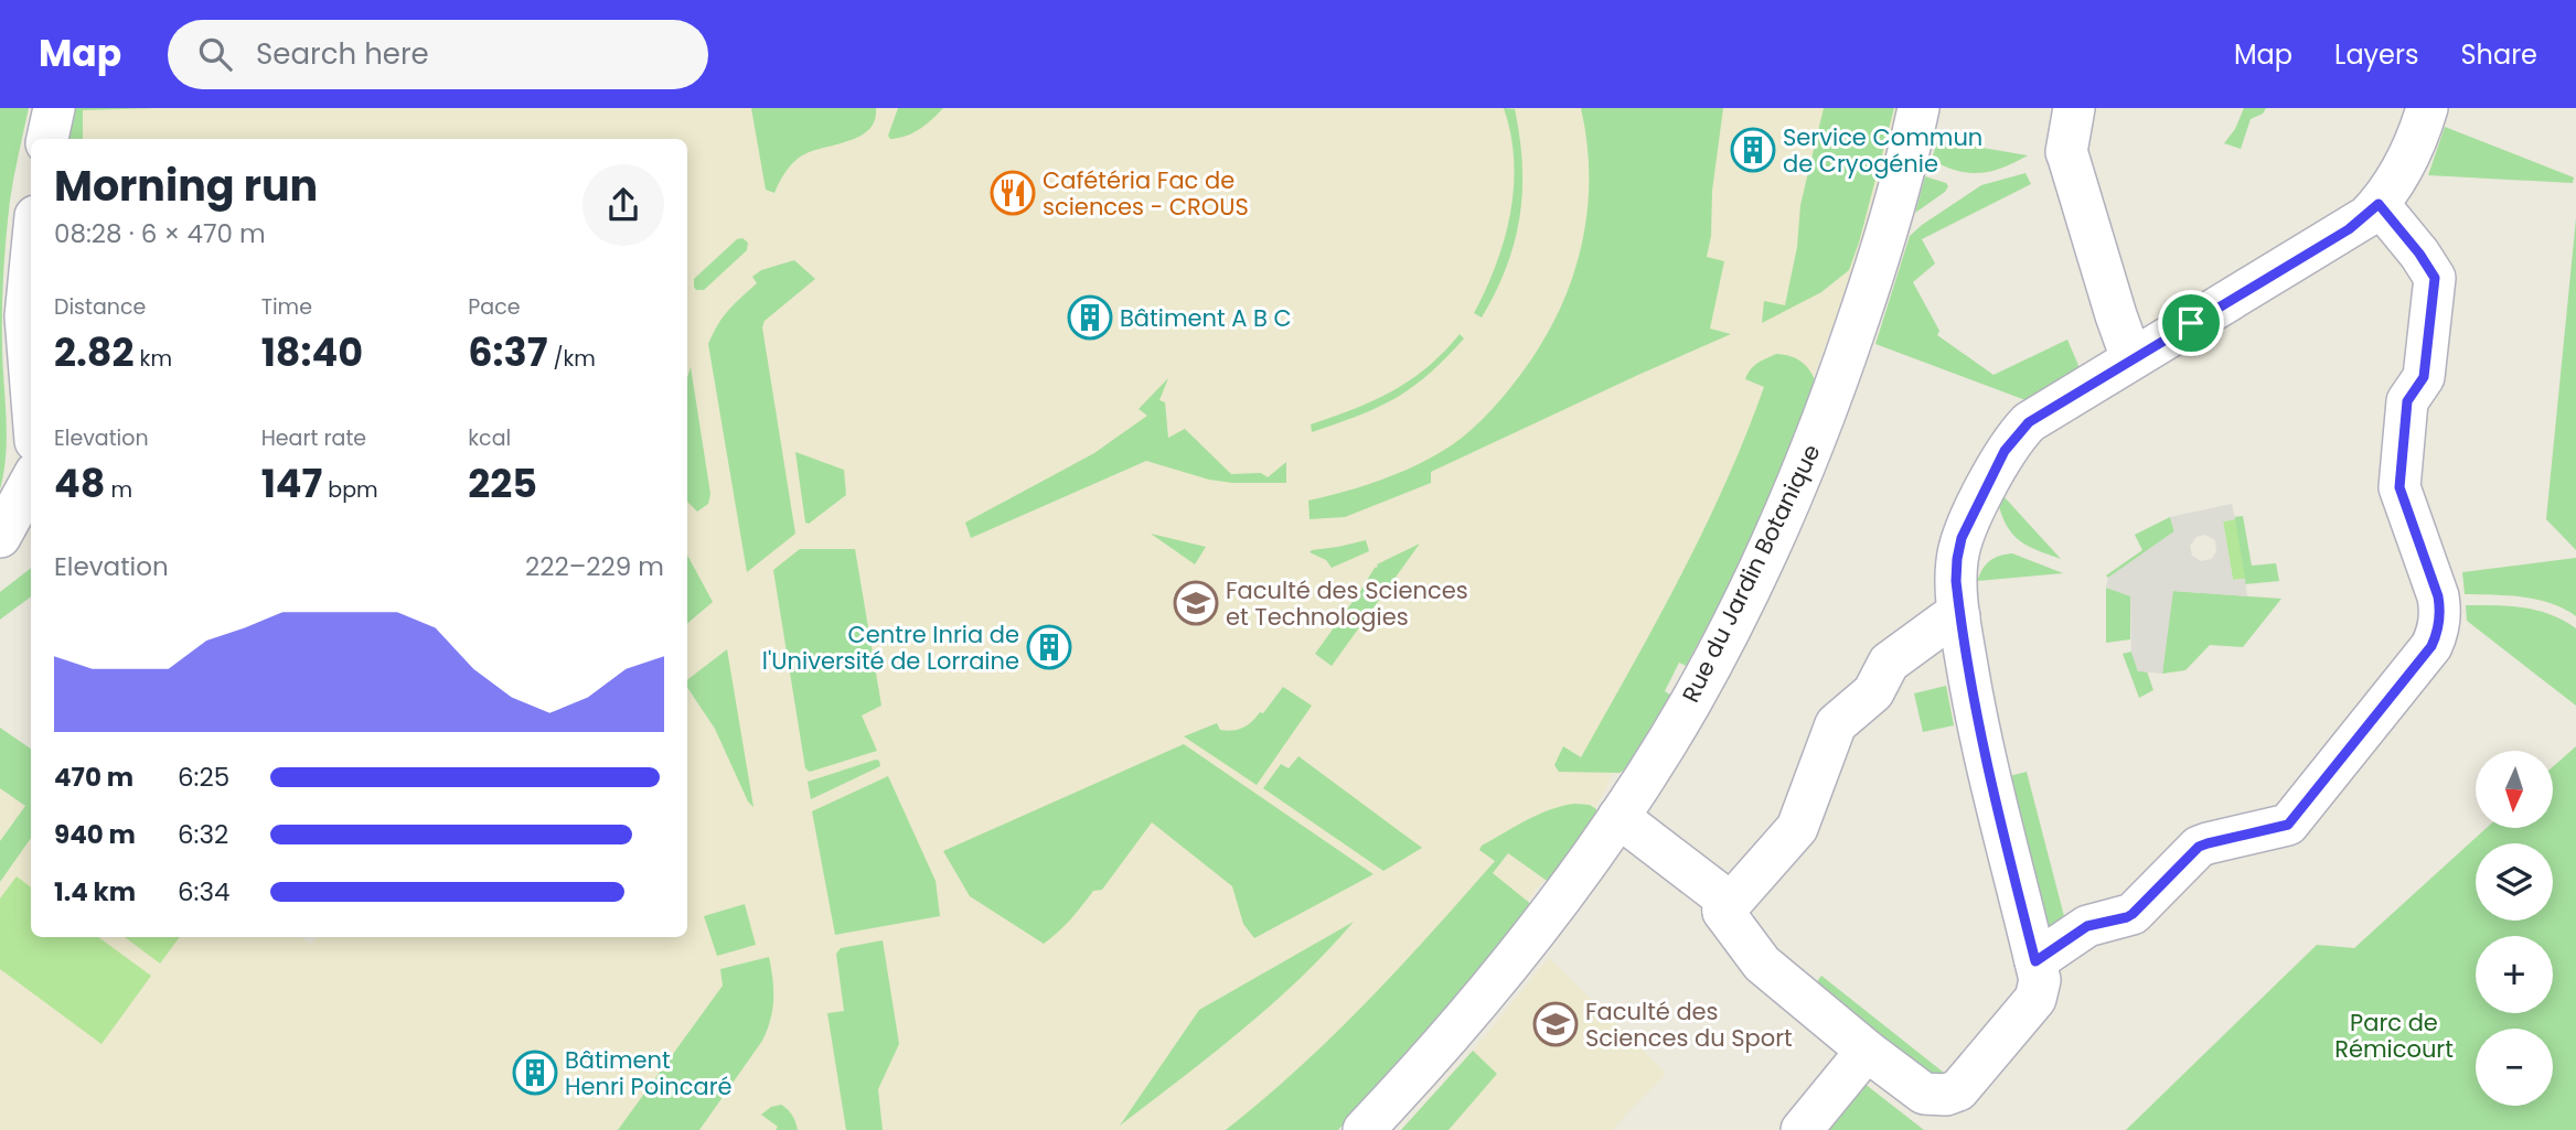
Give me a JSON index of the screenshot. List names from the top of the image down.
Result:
{
  "streets": {
    "street": ["Rue du Jardin Botanique"]
  },
  "parks": ["Parc de Rémicourt"],
  "places": {
    "building": [
      "Service Commun de Cryogénie",
      "Bâtiment A B C",
      "Centre Inria de l'Université de Lorraine",
      "Bâtiment Henri Poincaré"
    ],
    "restaurant": ["Cafétéria Fac de sciences - CROUS"],
    "school or university": ["Faculté des Sciences et Technologies", "Faculté des Sciences du Sport"]
  },
  "north": "bottom",
  "page": {
    "header": "Map",
    "search": "Search here",
    "nav": ["Map", "Layers", "Share"],
    "heading": ["Morning run", "08:28 · 6 × 470 m"],
    "stats": [
      ["Distance", "2.82 km"],
      ["Time", "18:40"],
      ["Pace", "6:37 /km"],
      ["Elevation", "48 m"],
      ["Heart rate", "147 bpm"],
      ["kcal", "225"]
    ],
    "chart": ["Elevation", "222–229 m"],
    "list": [
      {
        "name": "470 m",
        "note": "6:25"
      },
      {
        "name": "940 m",
        "note": "6:32"
      },
      {
        "name": "1.4 km",
        "note": "6:34"
      }
    ],
    "map_buttons": ["+", "−"]
  }
}
